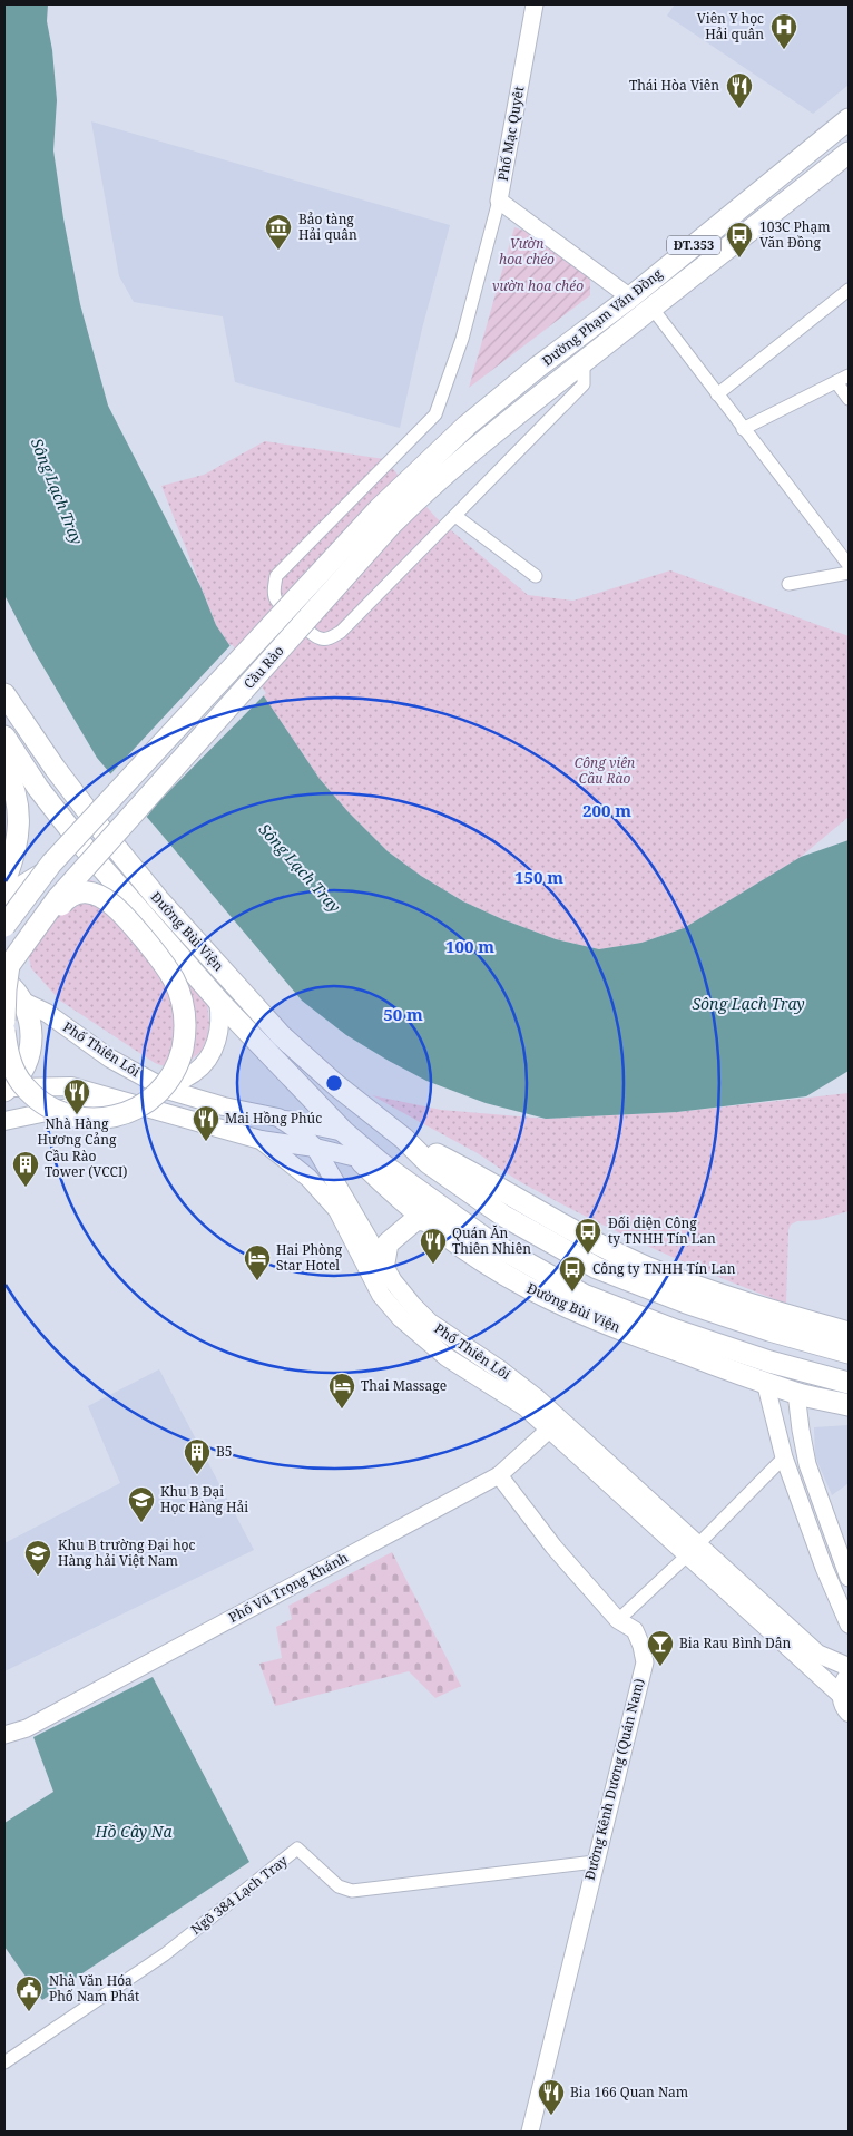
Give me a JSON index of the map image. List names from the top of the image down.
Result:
{
  "streets": {
    "main road": [
      "ĐT.353",
      "Đường Phạm Văn Đồng",
      "Cầu Rào",
      "Đường Bùi Viện",
      "Phố Thiên Lôi"
    ],
    "street": [
      "Phố Mạc Quyêt",
      "Phố Vũ Trọng Khánh",
      "Đường Kênh Dương (Quán Nam)",
      "Ngõ 384 Lạch Tray"
    ]
  },
  "crossings": [
    ["Phố Mạc Quyêt", "Đường Phạm Văn Đồng"],
    ["Đường Phạm Văn Đồng", "Cầu Rào"],
    ["Cầu Rào", "Phố Thiên Lôi"],
    ["Phố Thiên Lôi", "Phố Vũ Trọng Khánh"],
    ["Phố Vũ Trọng Khánh", "Đường Kênh Dương (Quán Nam)"],
    ["Đường Kênh Dương (Quán Nam)", "Ngõ 384 Lạch Tray"]
  ],
  "water": ["Sông Lạch Tray", "Hồ Cây Na"],
  "parks": ["Vườn hoa chéo", "vườn hoa chéo", "Công viên Cầu Rào"],
  "places": {
    "hospital": ["Viên Y học Hải quân"],
    "restaurant": [
      "Thái Hòa Viên",
      "Nhà Hàng Hương Cảng",
      "Mai Hồng Phúc",
      "Quán Ăn Thiên Nhiên",
      "Bia 166 Quan Nam"
    ],
    "museum": ["Bảo tàng Hải quân"],
    "bus stop": ["103C Phạm Văn Đồng", "Đối diện Công ty TNHH Tín Lan", "Công ty TNHH Tín Lan"],
    "building": ["Cầu Rào Tower (VCCI)", "B5"],
    "hotel": ["Hai Phòng Star Hotel", "Thai Massage"],
    "school or university": ["Khu B Đại Học Hàng Hải", "Khu B trường Đại học Hàng hải Việt Nam"],
    "bar": ["Bia Rau Bình Dân"],
    "public building": ["Nhà Văn Hóa Phố Nam Phát"]
  },
  "rings": [
    "200 m",
    "150 m",
    "100 m",
    "50 m"
  ]
}
